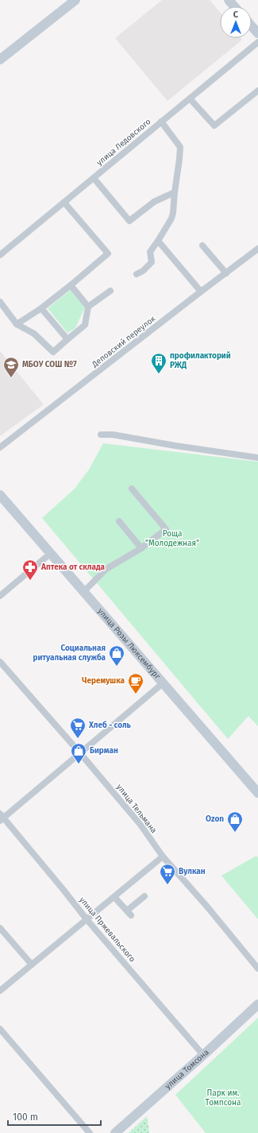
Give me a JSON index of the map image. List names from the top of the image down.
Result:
{
  "streets": {
    "main road": ["улица Розы Люксембург", "улица Томсона"],
    "street": [
      "улица Ледовского",
      "Деповский переулок",
      "улица Тельмана",
      "улица Пржевальского"
    ]
  },
  "crossings": [
    ["улица Пржевальского", "улица Томсона"]
  ],
  "parks": ["Роща \"Молодежная\"", "Парк им. Томпсона"],
  "places": {
    "building": ["профилакторий РЖД"],
    "school or university": ["МБОУ СОШ №7"],
    "pharmacy": ["Аптека от склада"],
    "shop": ["Социальная ритуальная служба", "Бирман", "Ozon"],
    "cafe": ["Черемушка"],
    "supermarket": ["Хлеб - соль", "Вулкан"]
  },
  "scale_bar": "100 m",
  "north": "top"
}
